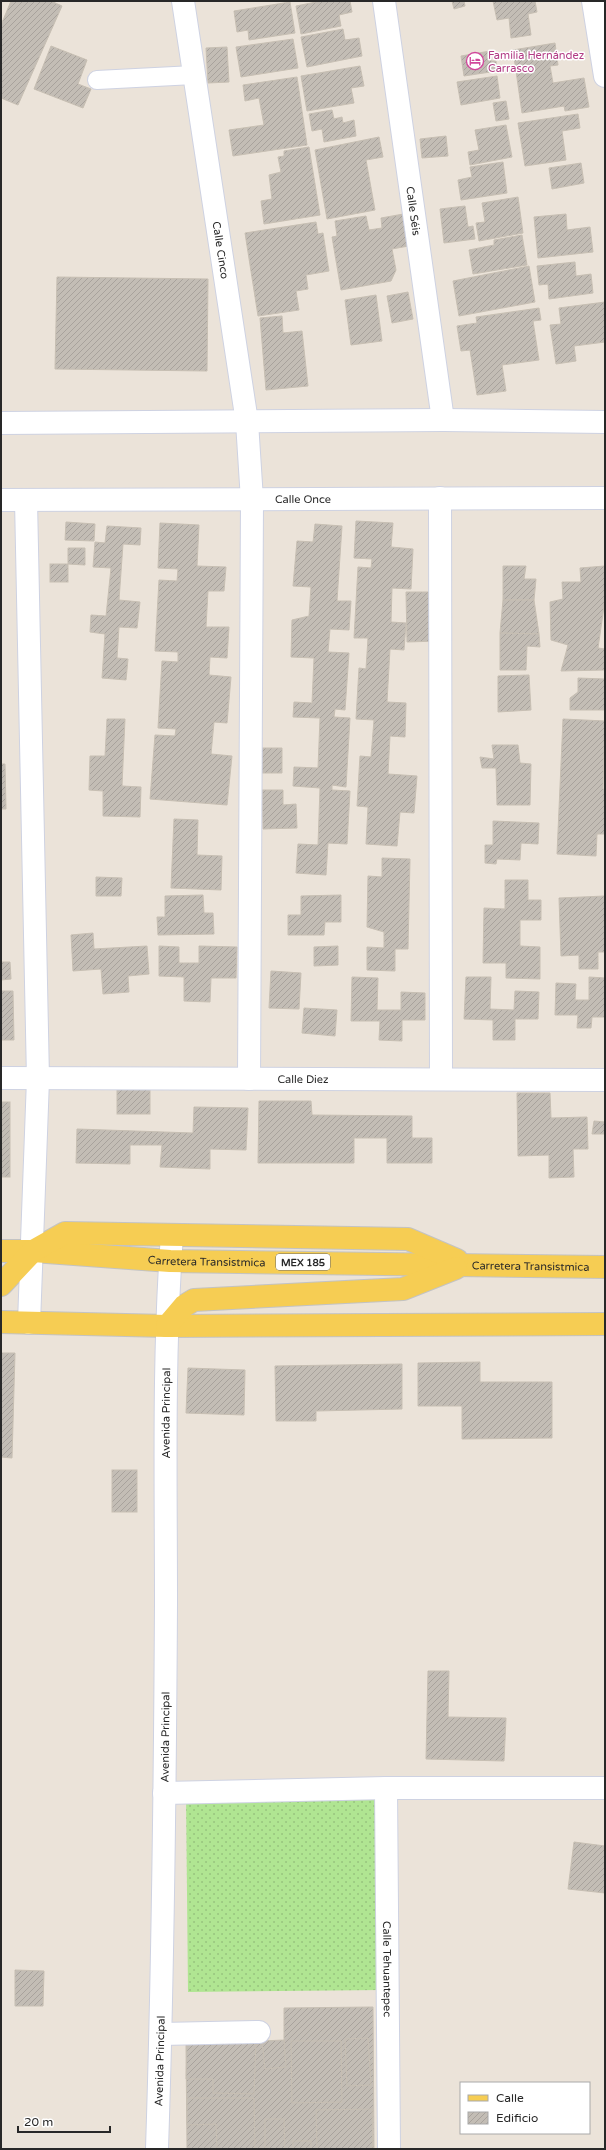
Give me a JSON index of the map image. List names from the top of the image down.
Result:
{
  "streets": {
    "main road": ["Carretera Transistmica", "MEX 185"],
    "street": [
      "Calle Séis",
      "Calle Cinco",
      "Calle Once",
      "Calle Diez",
      "Avenida Principal",
      "Calle Tehuantepec"
    ]
  },
  "crossings": [
    ["Calle Cinco", "Calle Once"],
    ["Calle Cinco", "Calle Diez"],
    ["Carretera Transistmica", "Avenida Principal"]
  ],
  "places": {
    "hotel": ["Familia Hernández Carrasco"]
  },
  "legend": ["Calle", "Edificio"],
  "scale_bar": "20 m"
}
